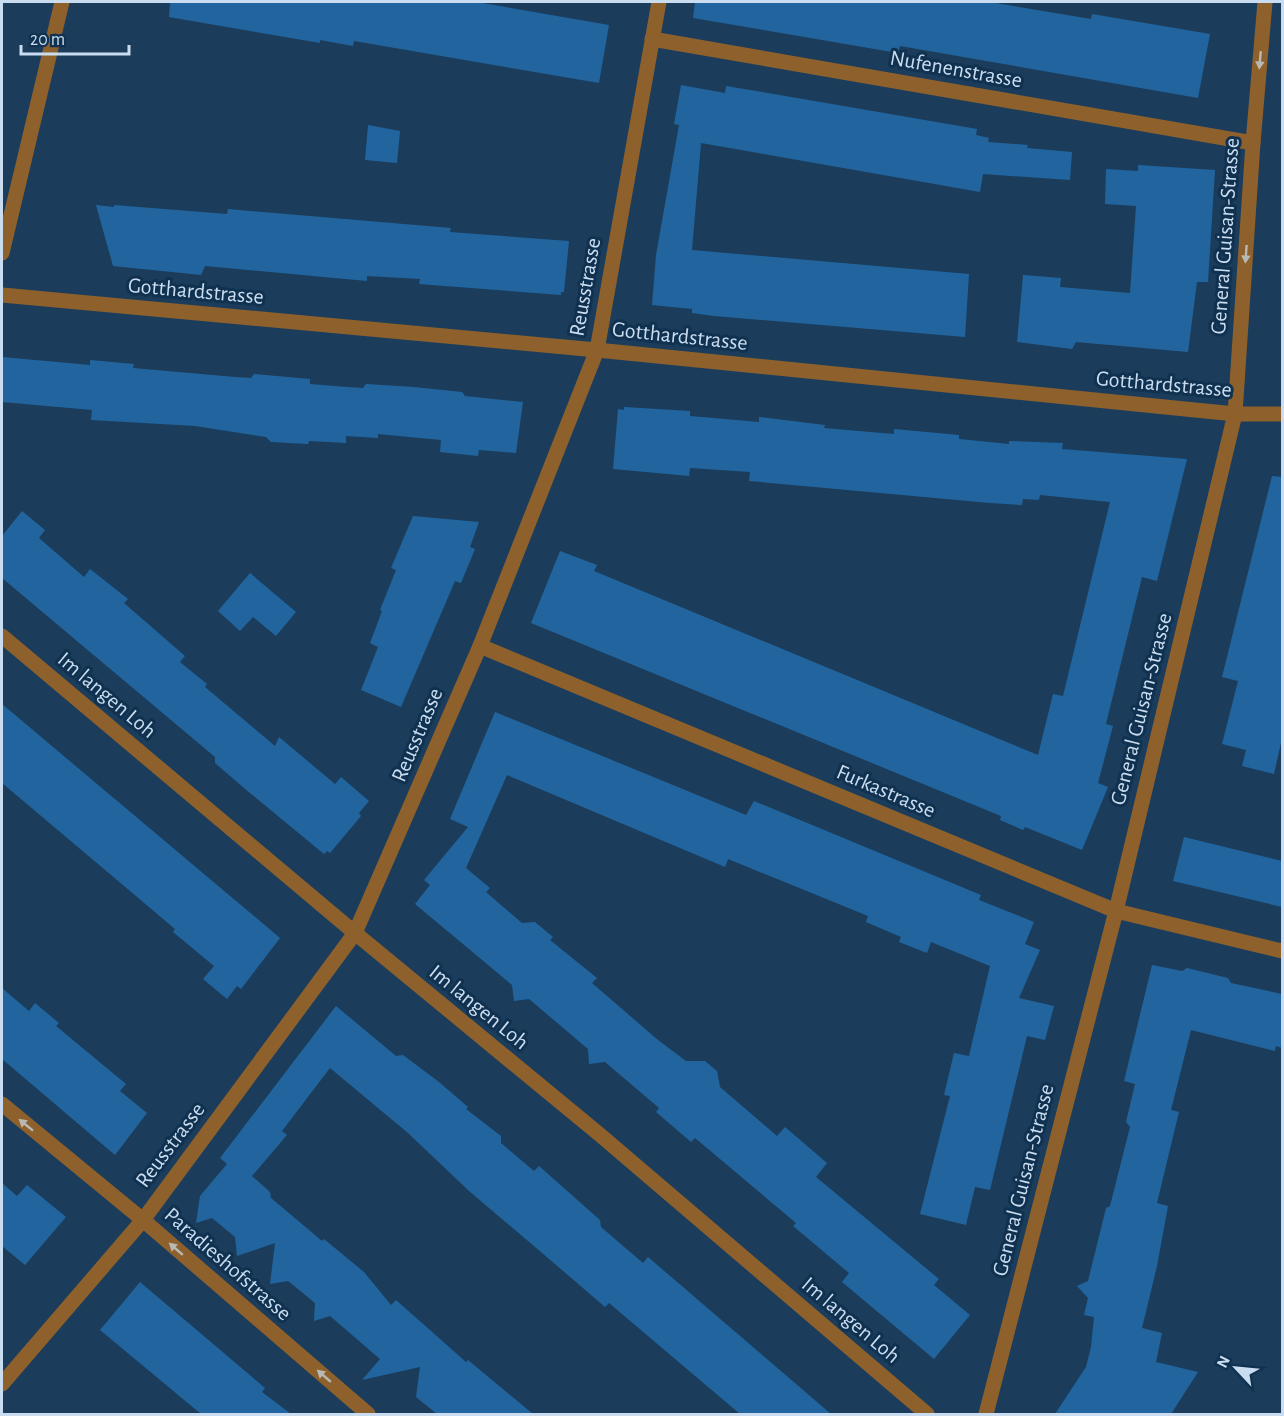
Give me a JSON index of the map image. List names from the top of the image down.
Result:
{
  "streets": {
    "street": [
      "Nufenenstrasse",
      "General Guisan-Strasse",
      "Reusstrasse",
      "Gotthardstrasse",
      "Im langen Loh",
      "Furkastrasse",
      "Paradieshofstrasse"
    ]
  },
  "crossings": [
    ["Nufenenstrasse", "General Guisan-Strasse"],
    ["Nufenenstrasse", "Reusstrasse"],
    ["General Guisan-Strasse", "Gotthardstrasse"],
    ["General Guisan-Strasse", "Furkastrasse"],
    ["Reusstrasse", "Gotthardstrasse"],
    ["Reusstrasse", "Im langen Loh"],
    ["Reusstrasse", "Furkastrasse"],
    ["Reusstrasse", "Paradieshofstrasse"]
  ],
  "one_way": ["Paradieshofstrasse"],
  "scale_bar": "20 m",
  "north": "top left"
}
